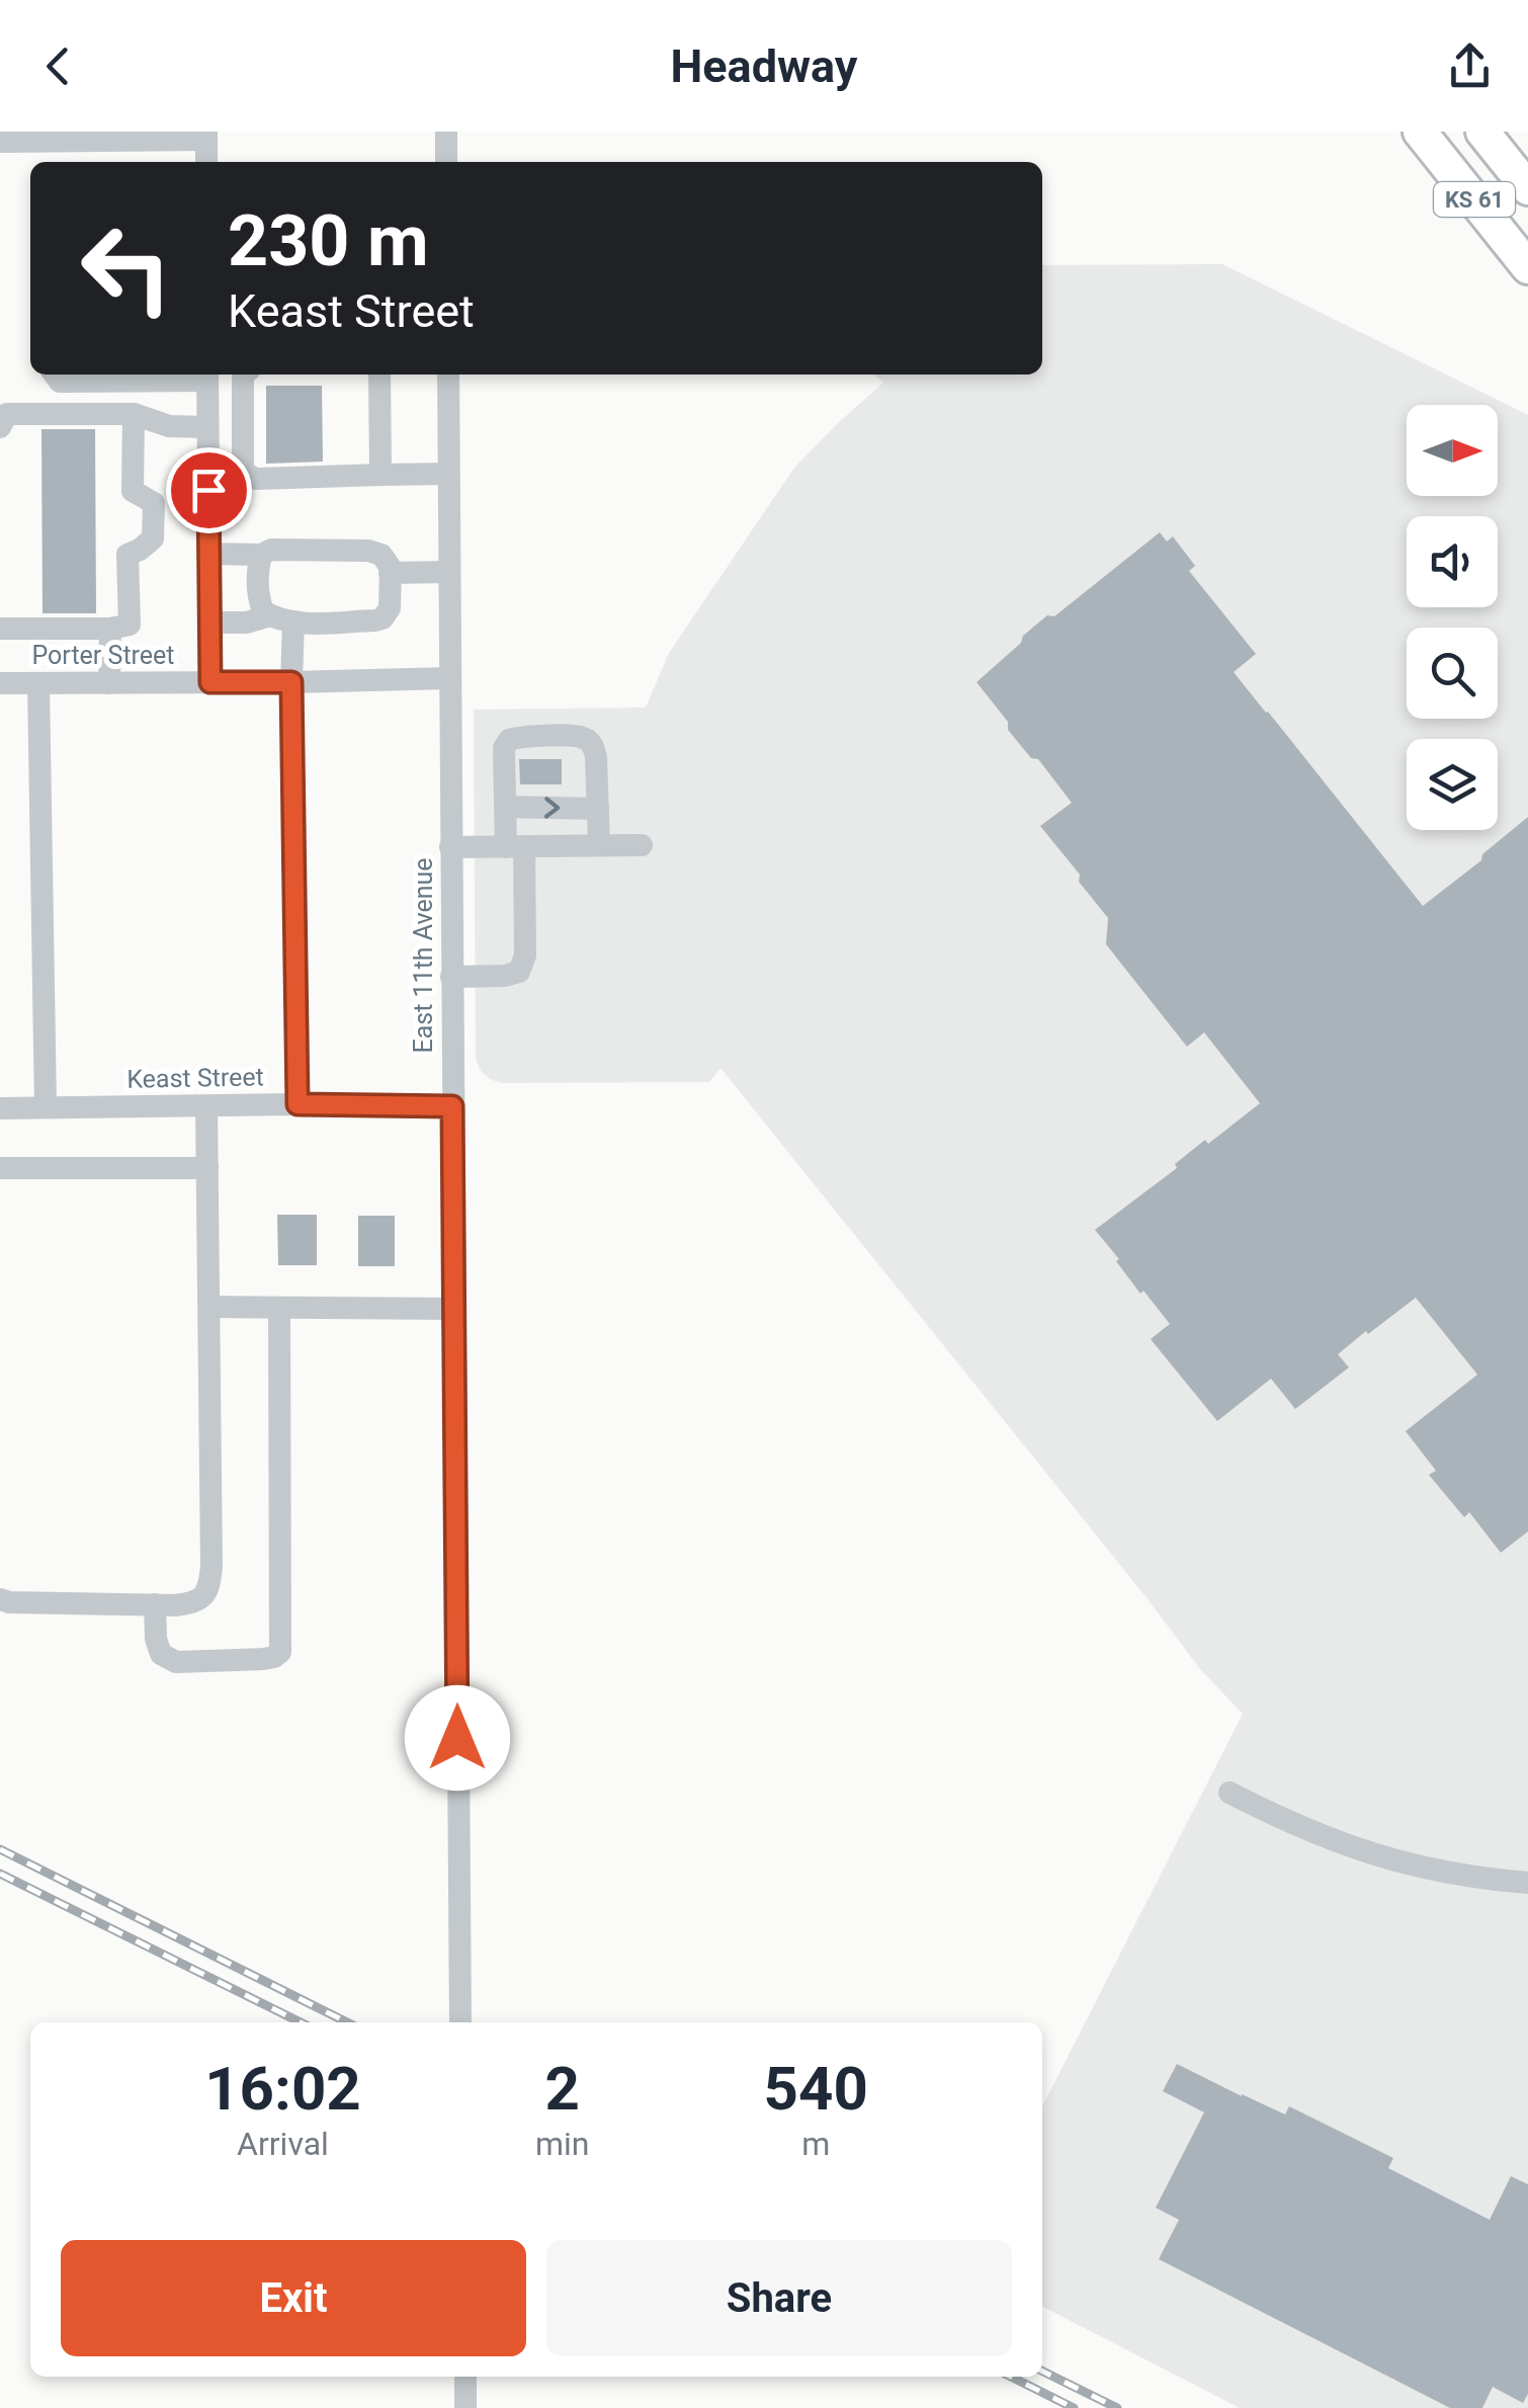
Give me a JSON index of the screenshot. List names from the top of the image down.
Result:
{
  "streets": {
    "highway": ["KS 61"],
    "street": ["Porter Street", "East 11th Avenue", "Keast Street"]
  },
  "crossings": [
    ["Porter Street", "East 11th Avenue"],
    ["East 11th Avenue", "Keast Street"]
  ],
  "north": "right",
  "page": {
    "header": "Headway",
    "turn": ["230 m", "Keast Street"],
    "eta": [
      "16:02",
      "Arrival",
      "2",
      "min",
      "540",
      "m"
    ],
    "buttons": ["Exit", "Share"]
  }
}
